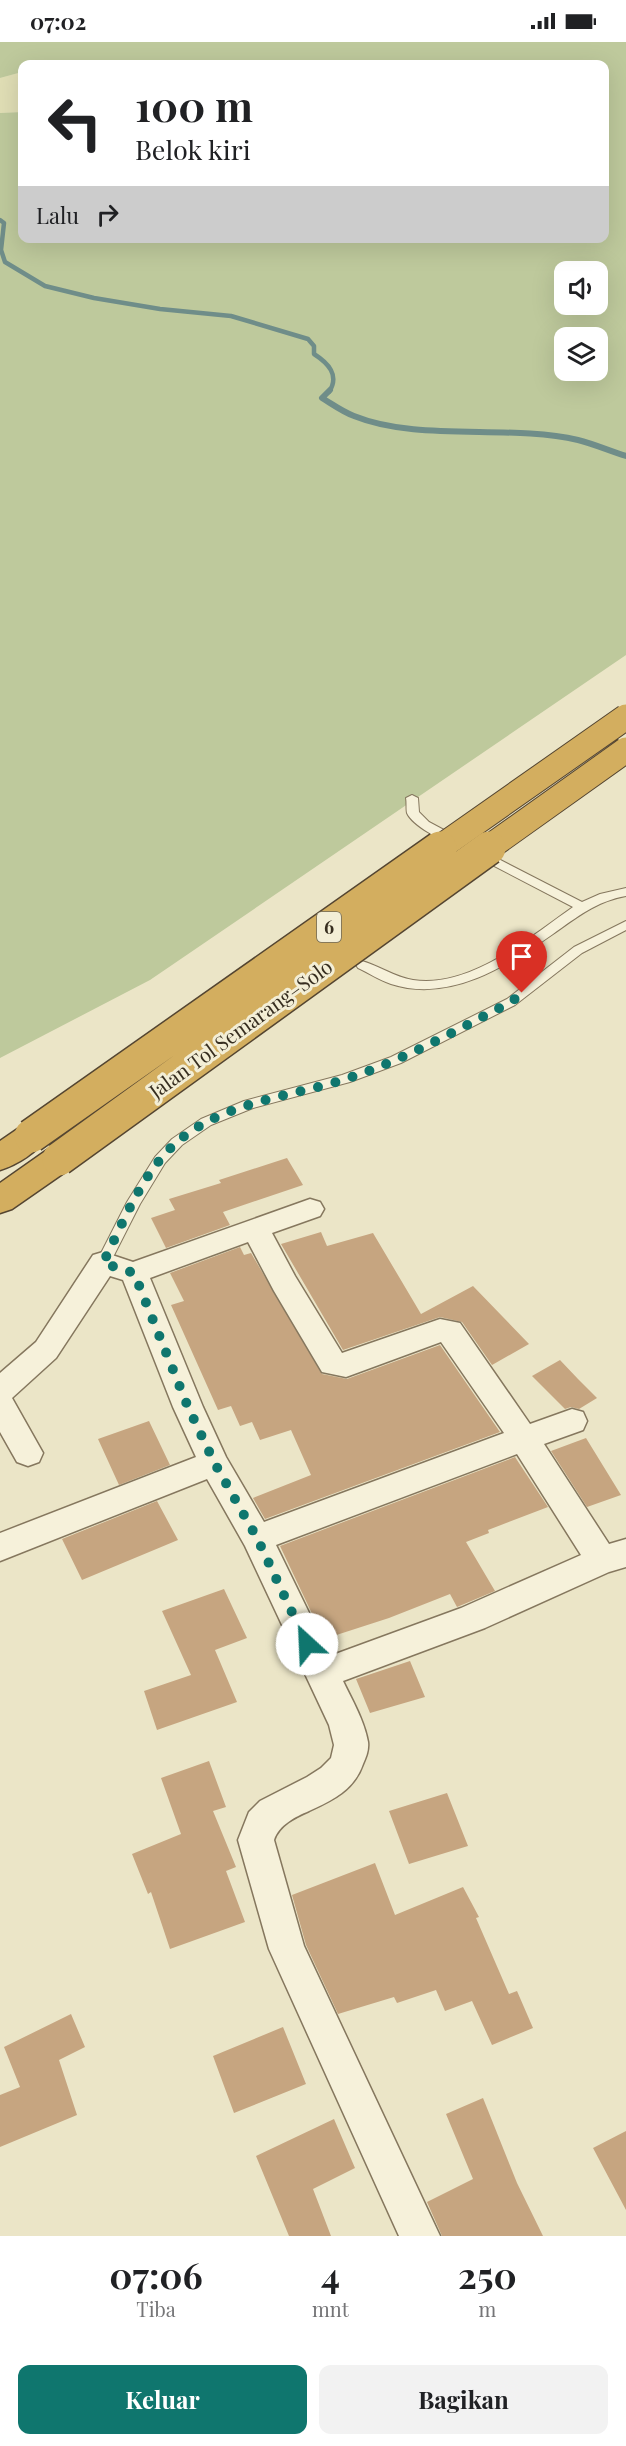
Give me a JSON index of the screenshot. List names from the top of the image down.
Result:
{
  "streets": {
    "highway": ["6", "Jalan Tol Semarang–Solo"]
  },
  "page": {
    "status": "07:02",
    "turn": ["100 m", "Belok kiri"],
    "then": "Lalu",
    "eta": [
      "07:06",
      "Tiba",
      "4",
      "mnt",
      "250",
      "m"
    ],
    "buttons": ["Keluar", "Bagikan"]
  }
}
